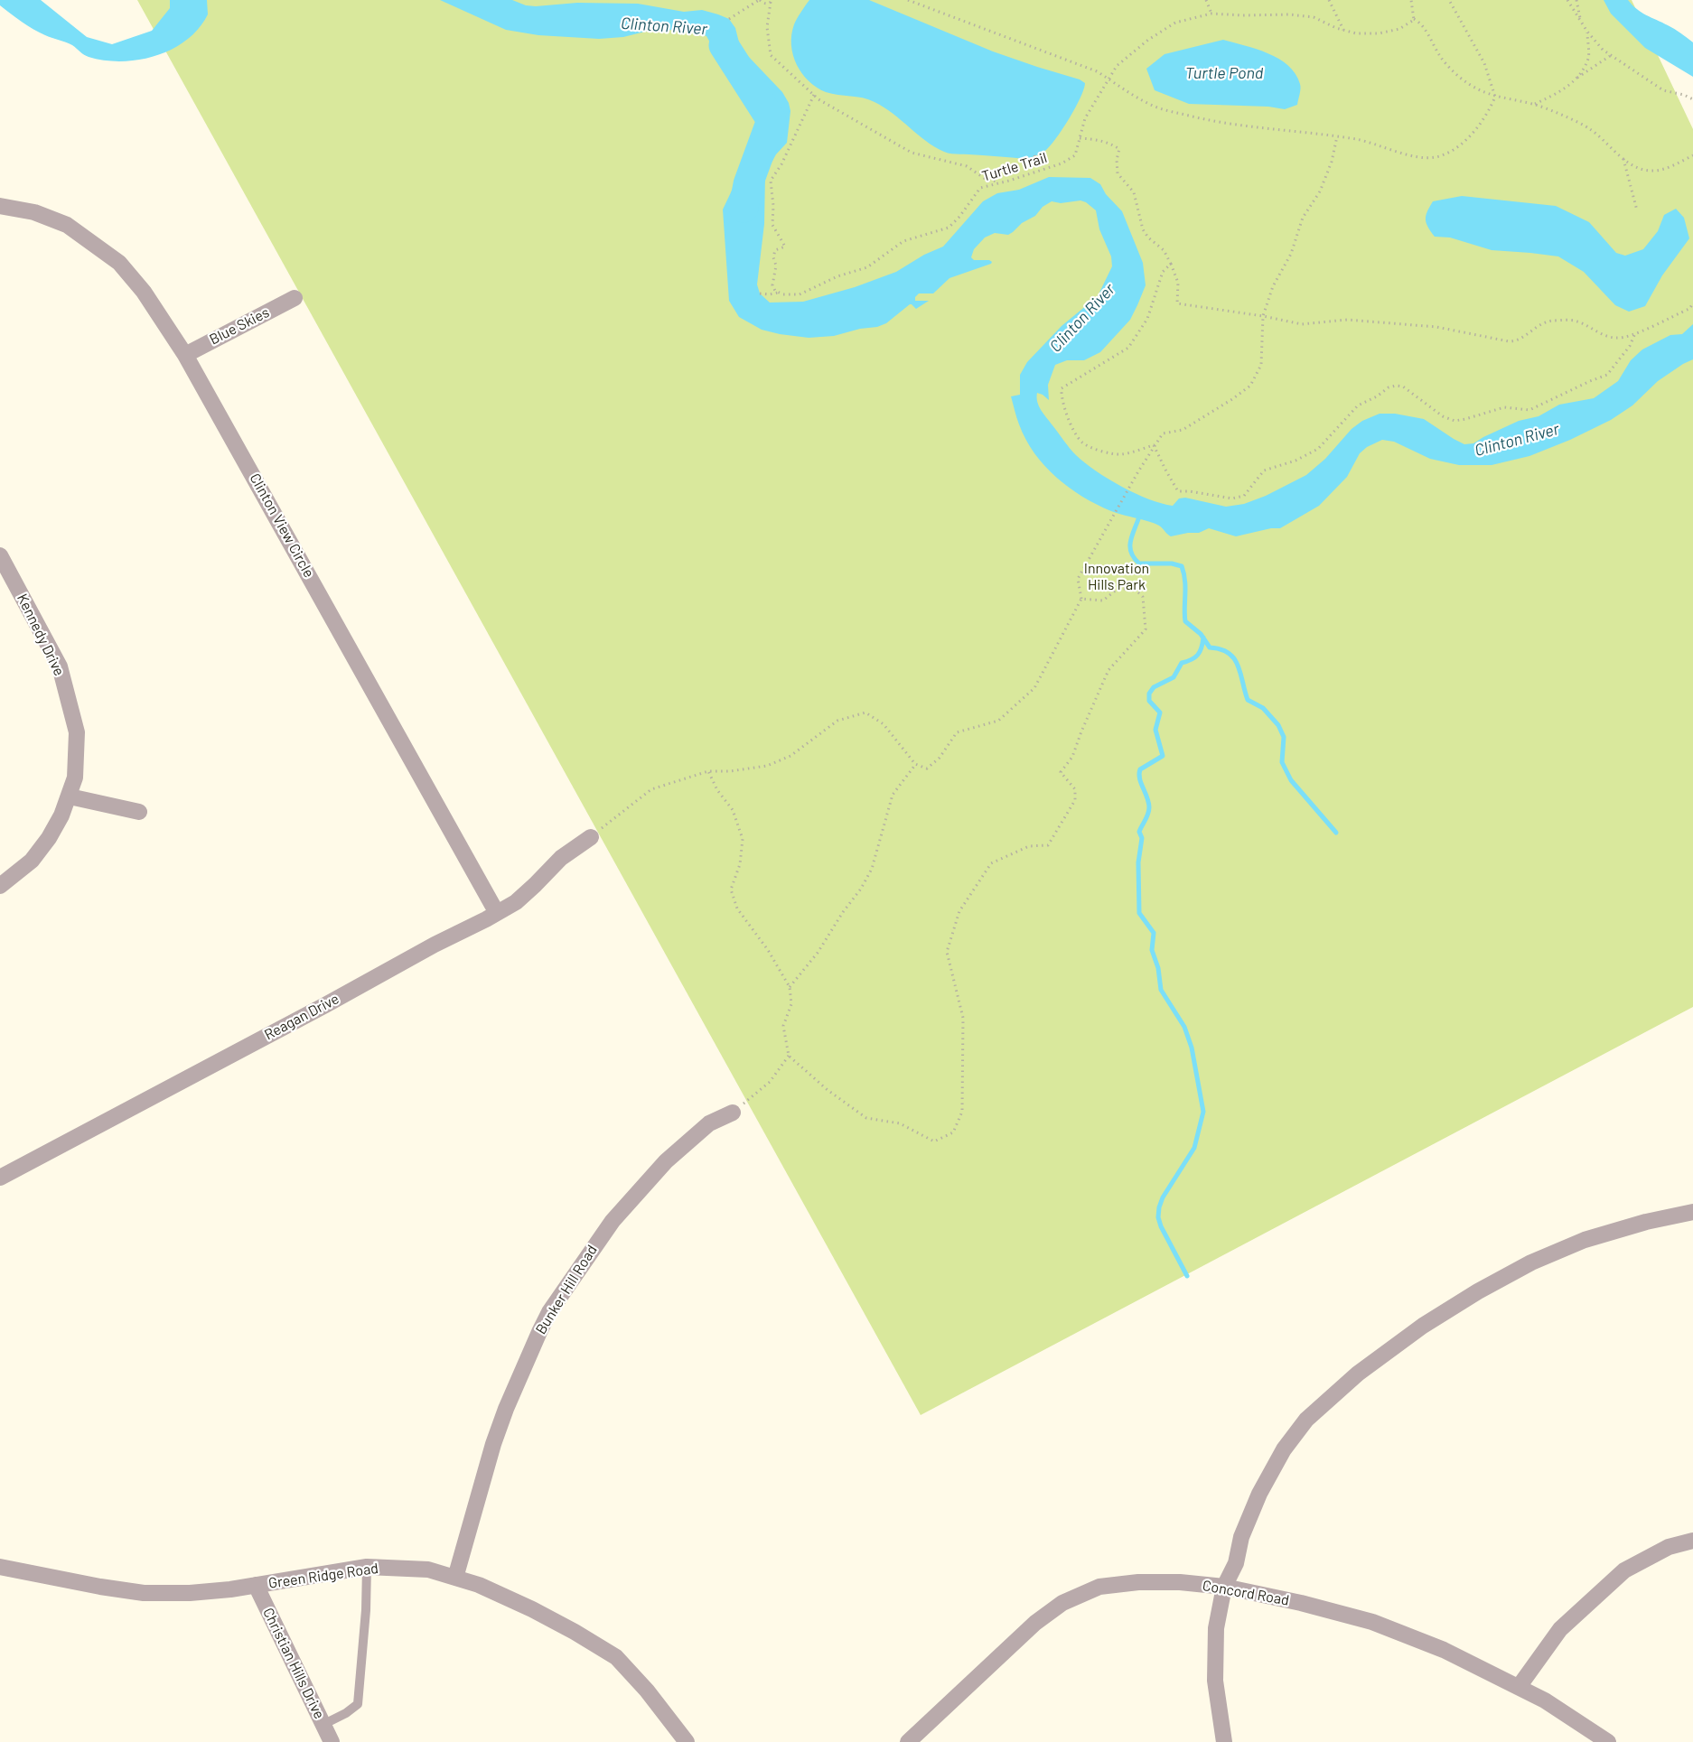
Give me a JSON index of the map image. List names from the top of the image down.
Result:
{
  "streets": {
    "street": [
      "Blue Skies",
      "Clinton View Circle",
      "Kennedy Drive",
      "Reagan Drive",
      "Bunker Hill Road",
      "Green Ridge Road",
      "Concord Road",
      "Christian Hills Drive"
    ],
    "path": ["Turtle Trail"]
  },
  "crossings": [
    ["Blue Skies", "Clinton View Circle"],
    ["Clinton View Circle", "Reagan Drive"],
    ["Bunker Hill Road", "Green Ridge Road"],
    ["Green Ridge Road", "Christian Hills Drive"]
  ],
  "water": ["Clinton River", "Turtle Pond"],
  "parks": ["Innovation Hills Park"]
}
